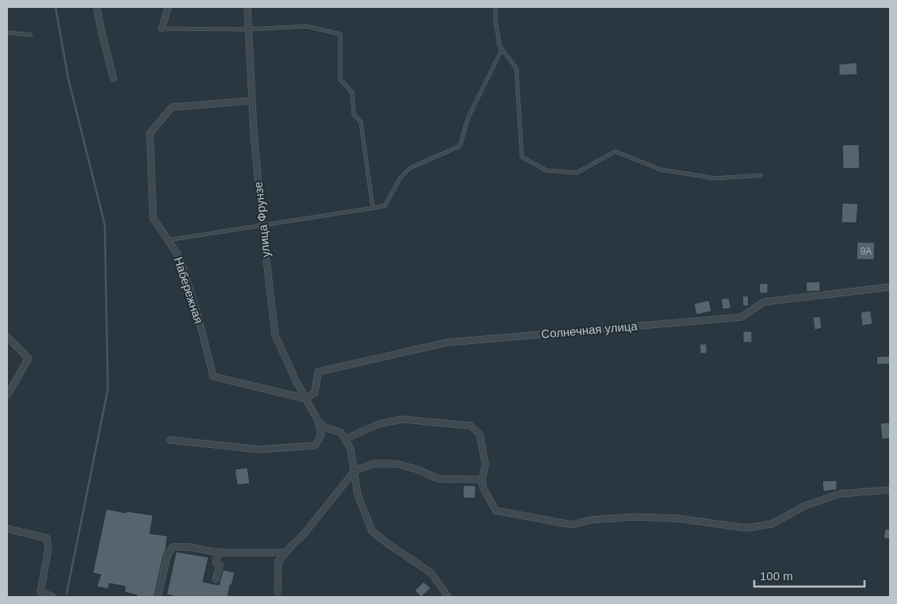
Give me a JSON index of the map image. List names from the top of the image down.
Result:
{
  "streets": {
    "street": ["улица Фрунзе", "Набережная", "Солнечная улица"]
  },
  "crossings": [
    ["улица Фрунзе", "Набережная"],
    ["улица Фрунзе", "Солнечная улица"],
    ["Набережная", "Солнечная улица"]
  ],
  "house_numbers": ["9А"],
  "scale_bar": "100 m"
}
